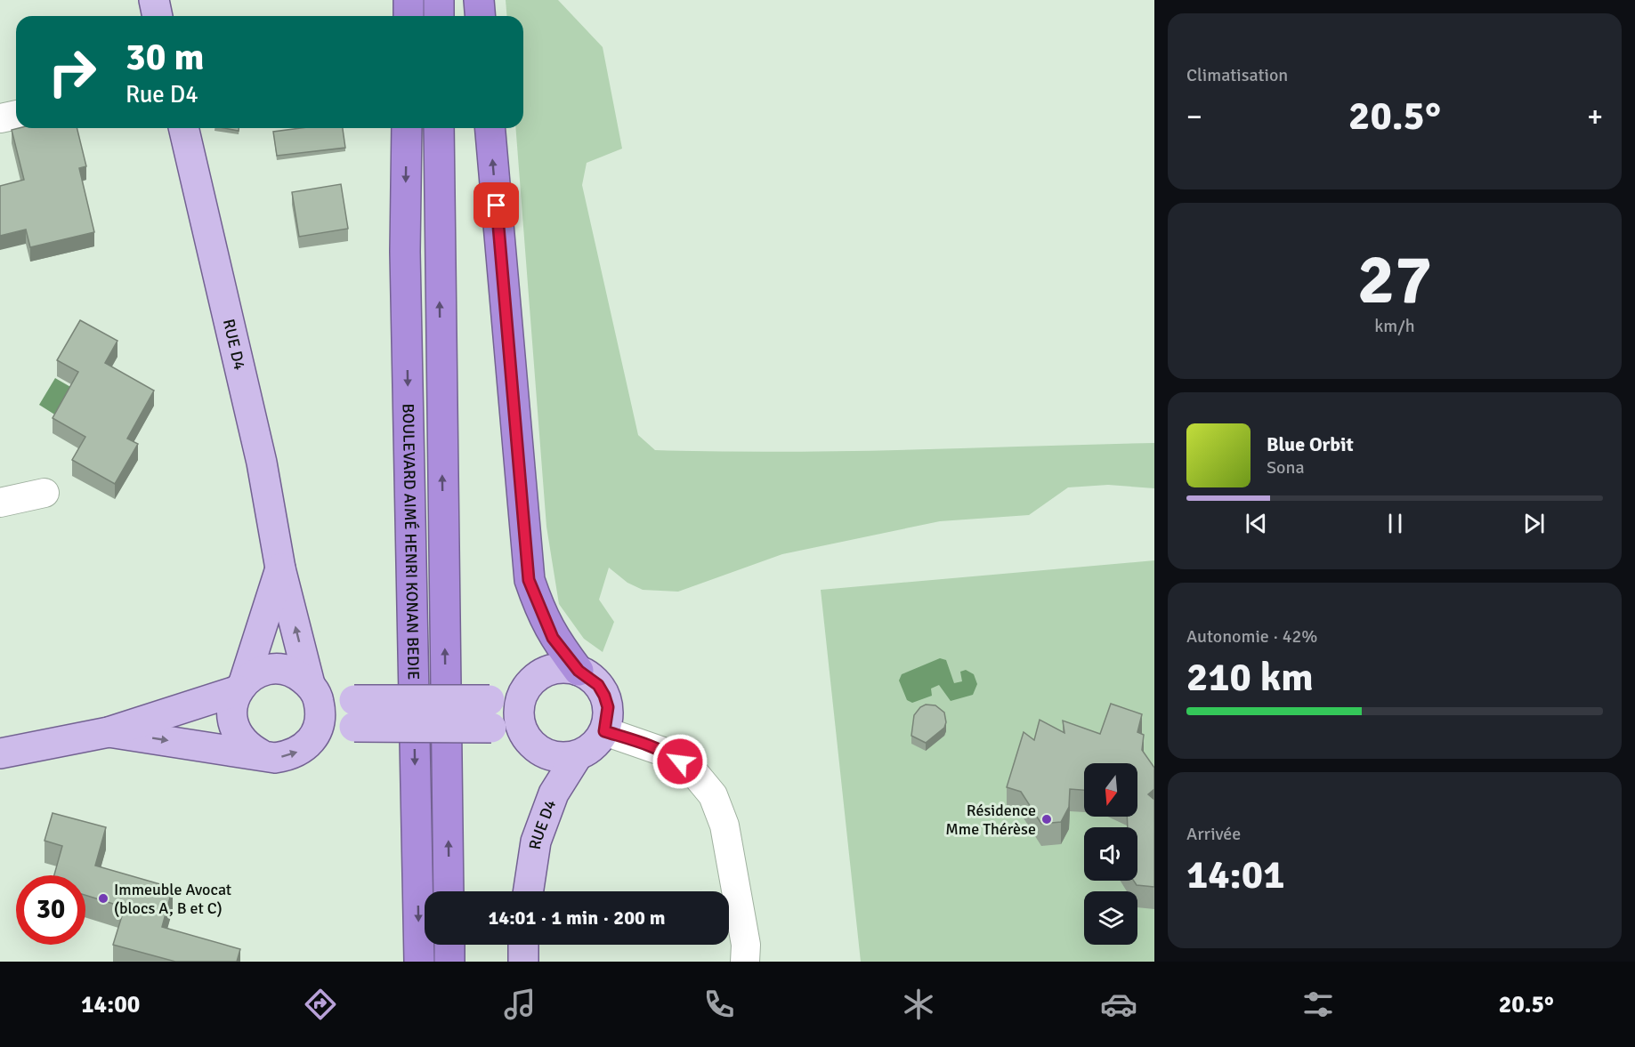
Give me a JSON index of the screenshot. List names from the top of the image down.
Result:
{
  "streets": {
    "highway": ["BOULEVARD AIMÉ HENRI KONAN BEDIE"],
    "main road": ["RUE D4"]
  },
  "places": ["Résidence Mme Thérèse", "Immeuble Avocat (blocs A, B et C)"],
  "north": "bottom",
  "page": {
    "tile": [
      "Climatisation",
      ["27", "km/h"],
      ["Autonomie · 42%", "210 km"],
      ["Arrivée", "14:01"]
    ],
    "turn": ["30 m", "Rue D4"],
    "heat": ["−", "20.5°", "+"],
    "song": ["Blue Orbit", "Sona"],
    "limit": "30",
    "trip": "14:01 · 1 min · 200 m",
    "tabs": ["14:00", "20.5°"]
  }
}
